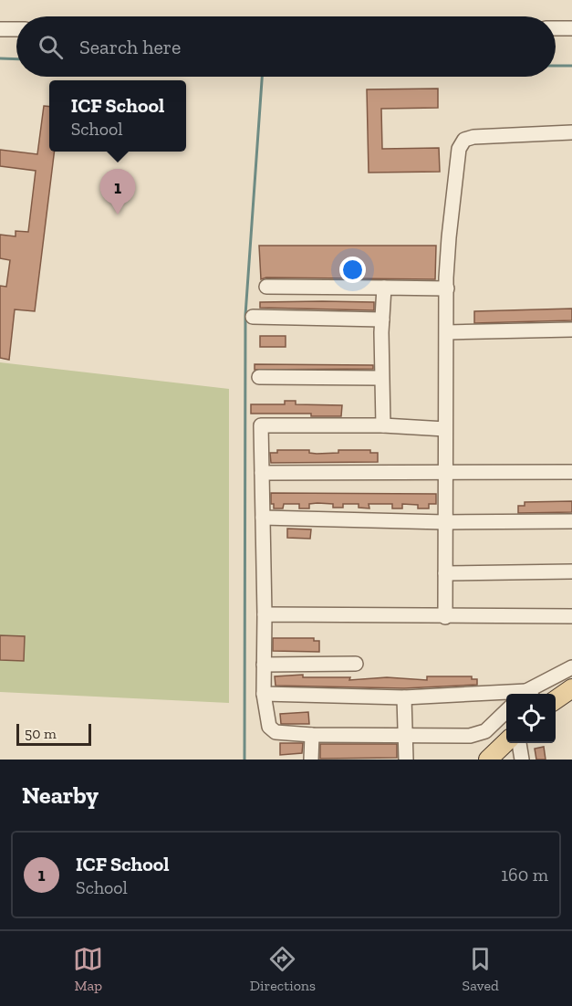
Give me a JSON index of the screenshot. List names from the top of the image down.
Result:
{
  "scale_bar": "50 m",
  "page": {
    "search": "Search here",
    "popup": ["ICF School", "School"],
    "pins": "1",
    "scale": "50 m",
    "heading": "Nearby",
    "list": [
      {
        "mark": "1",
        "name": "ICF School",
        "note": "School",
        "value": "160 m"
      }
    ],
    "nav": ["Map", "Directions", "Saved"]
  }
}
